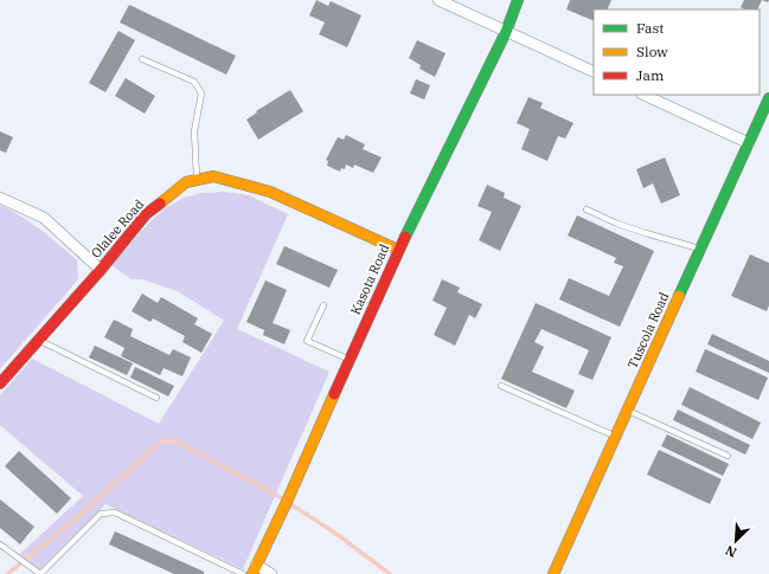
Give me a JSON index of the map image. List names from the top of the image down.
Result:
{
  "streets": {
    "street": ["Olalee Road", "Kasota Road", "Tuscola Road"]
  },
  "crossings": [
    ["Olalee Road", "Kasota Road"]
  ],
  "legend": ["Fast", "Slow", "Jam"],
  "north": "bottom left"
}
